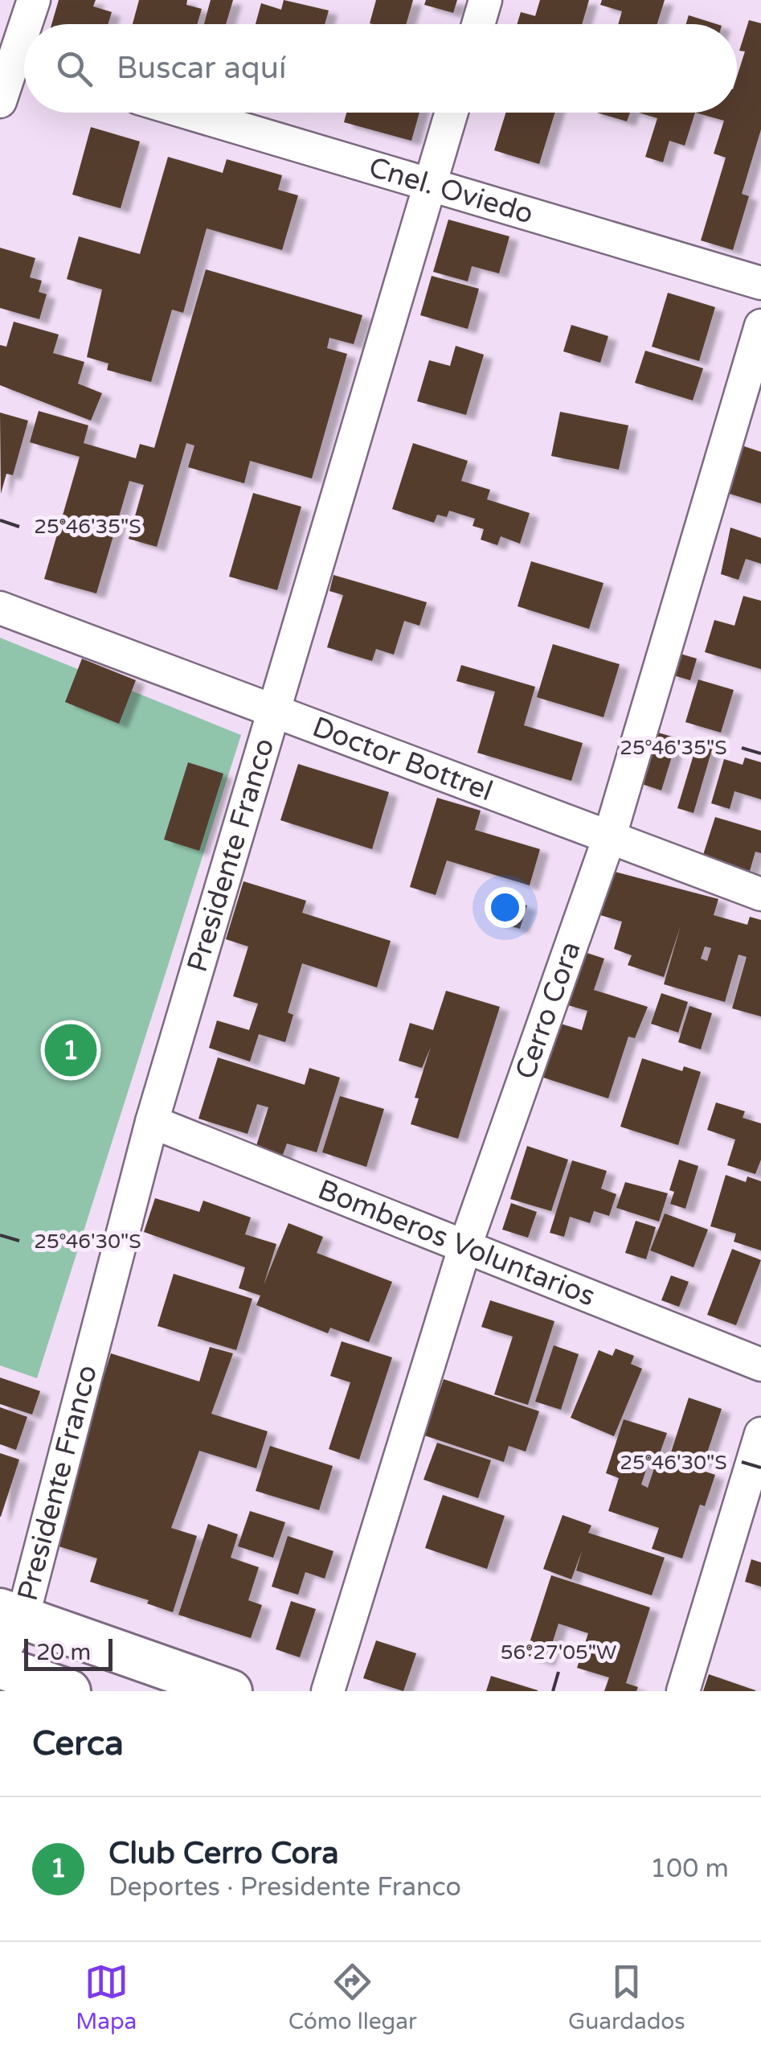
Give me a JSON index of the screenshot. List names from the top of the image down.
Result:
{
  "streets": {
    "street": [
      "Cnel. Oviedo",
      "Doctor Bottrel",
      "Presidente Franco",
      "Cerro Cora",
      "Bomberos Voluntarios"
    ]
  },
  "crossings": [
    ["Cnel. Oviedo", "Presidente Franco"],
    ["Doctor Bottrel", "Presidente Franco"],
    ["Doctor Bottrel", "Cerro Cora"],
    ["Presidente Franco", "Bomberos Voluntarios"],
    ["Cerro Cora", "Bomberos Voluntarios"]
  ],
  "scale_bar": "20 m",
  "page": {
    "search": "Buscar aquí",
    "pins": "1",
    "scale": "20 m",
    "heading": "Cerca",
    "list": [
      {
        "mark": "1",
        "name": "Club Cerro Cora",
        "note": "Deportes · Presidente Franco",
        "value": "100 m"
      }
    ],
    "nav": ["Mapa", "Cómo llegar", "Guardados"]
  },
  "coordinates": ["25°46'35\"S", "25°46'30\"S", "56°27'05\"W"]
}
